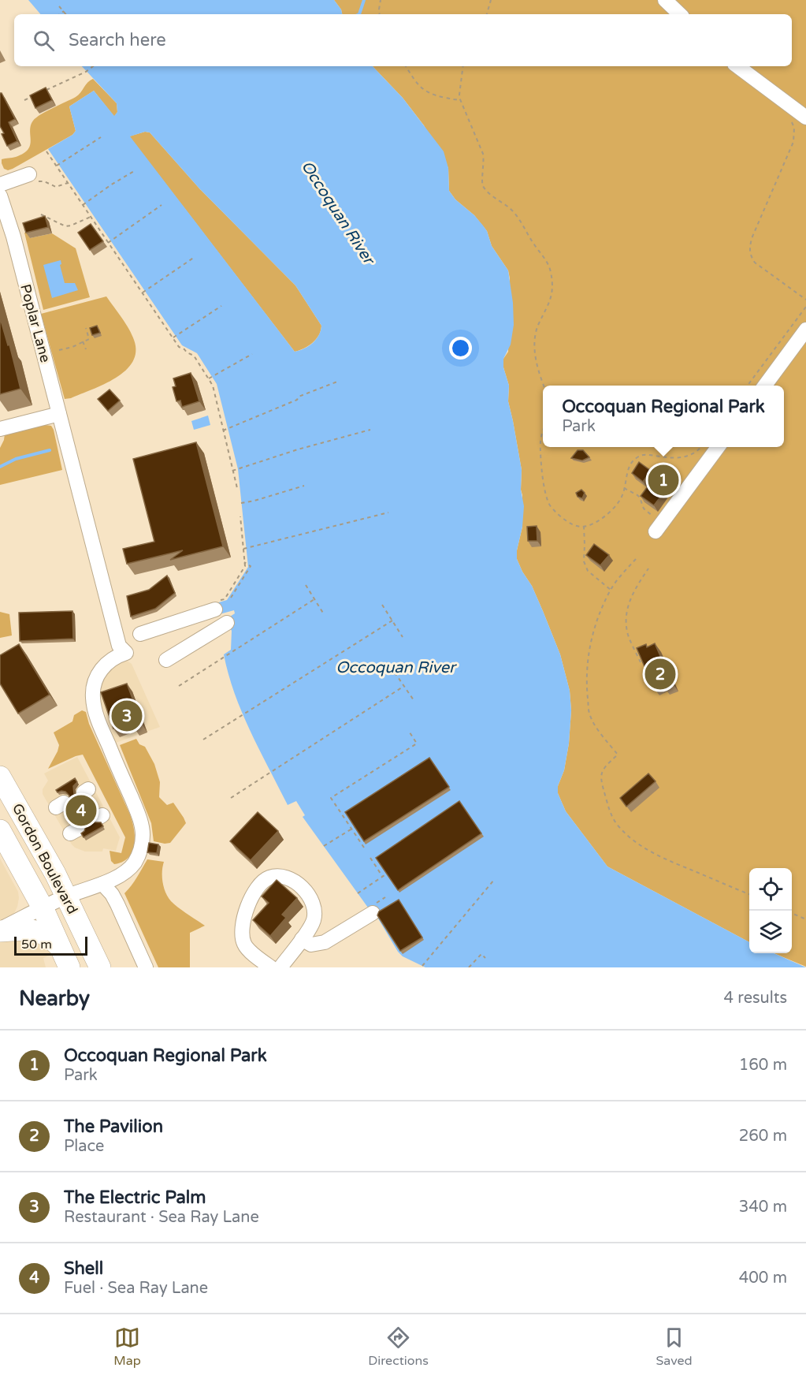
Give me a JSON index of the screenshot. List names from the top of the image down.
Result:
{
  "streets": {
    "highway": ["Gordon Boulevard"],
    "street": ["Poplar Lane"]
  },
  "water": ["Occoquan River"],
  "scale_bar": "50 m",
  "page": {
    "search": "Search here",
    "popup": ["Occoquan Regional Park", "Park"],
    "pins": [
      "1",
      "2",
      "3",
      "4"
    ],
    "scale": "50 m",
    "heading": ["Nearby", "4 results"],
    "list": [
      {
        "mark": "1",
        "name": "Occoquan Regional Park",
        "note": "Park",
        "value": "160 m"
      },
      {
        "mark": "2",
        "name": "The Pavilion",
        "note": "Place",
        "value": "260 m"
      },
      {
        "mark": "3",
        "name": "The Electric Palm",
        "note": "Restaurant · Sea Ray Lane",
        "value": "340 m"
      },
      {
        "mark": "4",
        "name": "Shell",
        "note": "Fuel · Sea Ray Lane",
        "value": "400 m"
      }
    ],
    "nav": ["Map", "Directions", "Saved"]
  }
}
